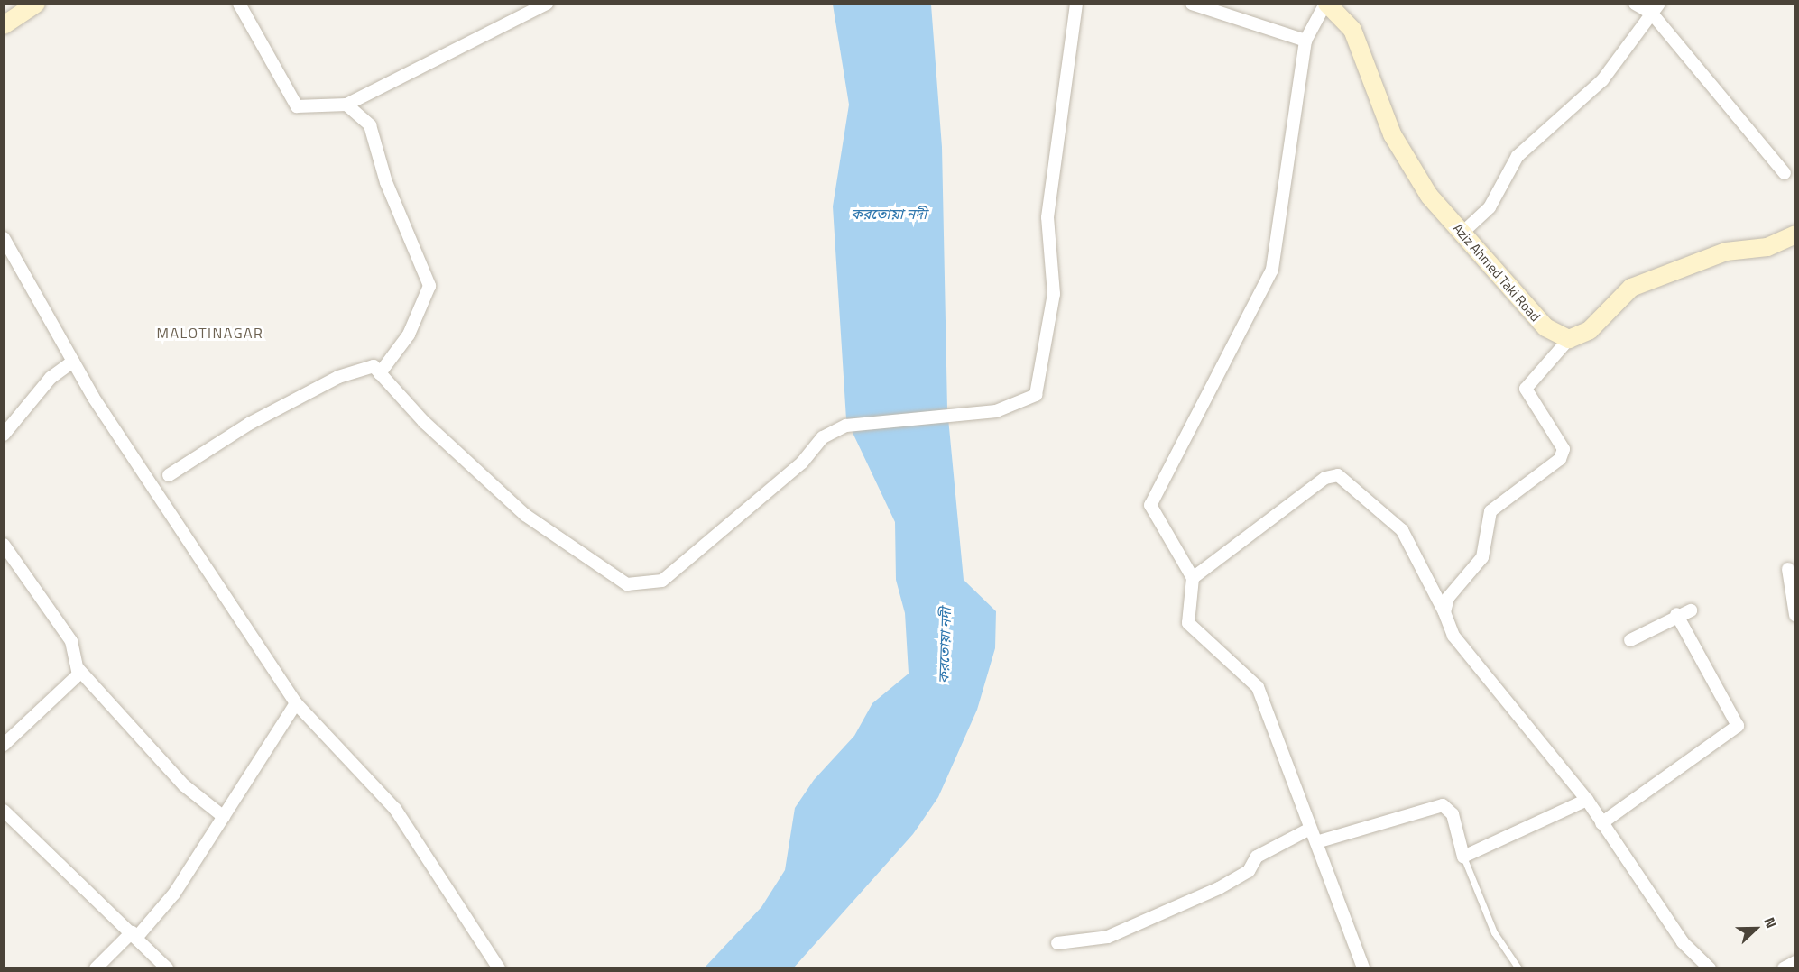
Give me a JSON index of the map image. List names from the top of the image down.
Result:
{
  "streets": {
    "street": ["Aziz Ahmed Taki Road"]
  },
  "districts": ["MALOTINAGAR"],
  "water": ["করতোয়া নদী"],
  "north": "right"
}
